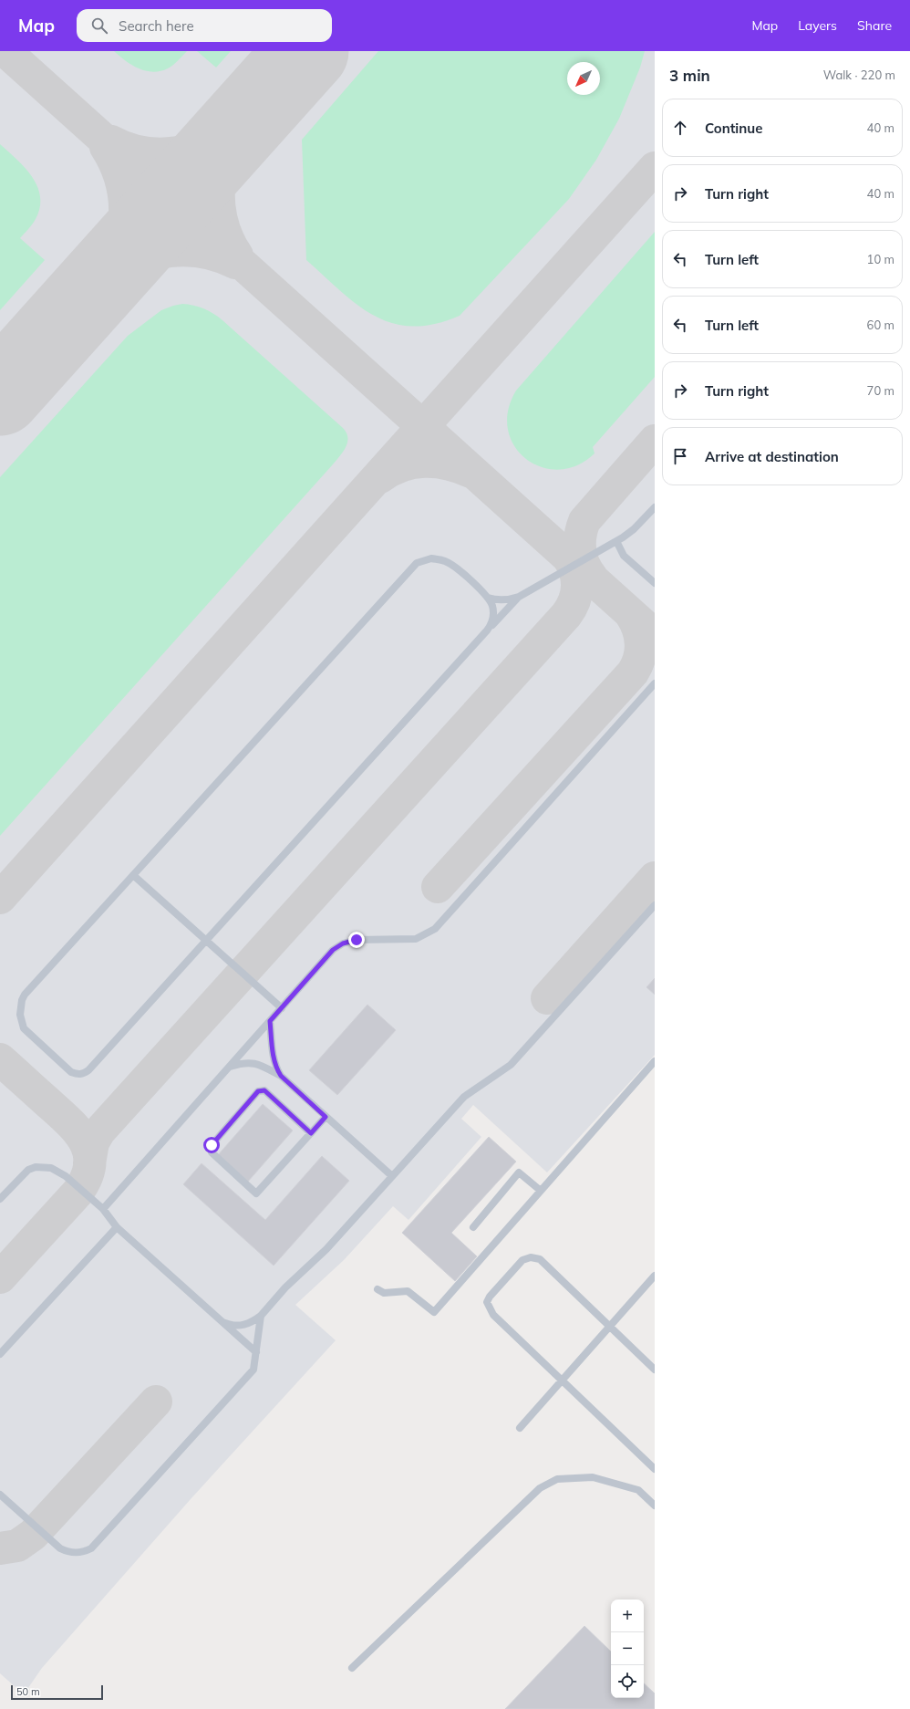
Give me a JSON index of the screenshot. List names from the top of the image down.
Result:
{
  "scale_bar": "50 m",
  "north": "bottom left",
  "page": {
    "header": "Map",
    "search": "Search here",
    "nav": ["Map", "Layers", "Share"],
    "heading": ["3 min", "Walk · 220 m"],
    "list": [
      ["Continue", "40 m"],
      ["Turn right", "40 m"],
      ["Turn left", "10 m"],
      ["Turn left", "60 m"],
      ["Turn right", "70 m"],
      "Arrive at destination"
    ],
    "map_buttons": ["+", "−"],
    "scale": "50 m"
  }
}
